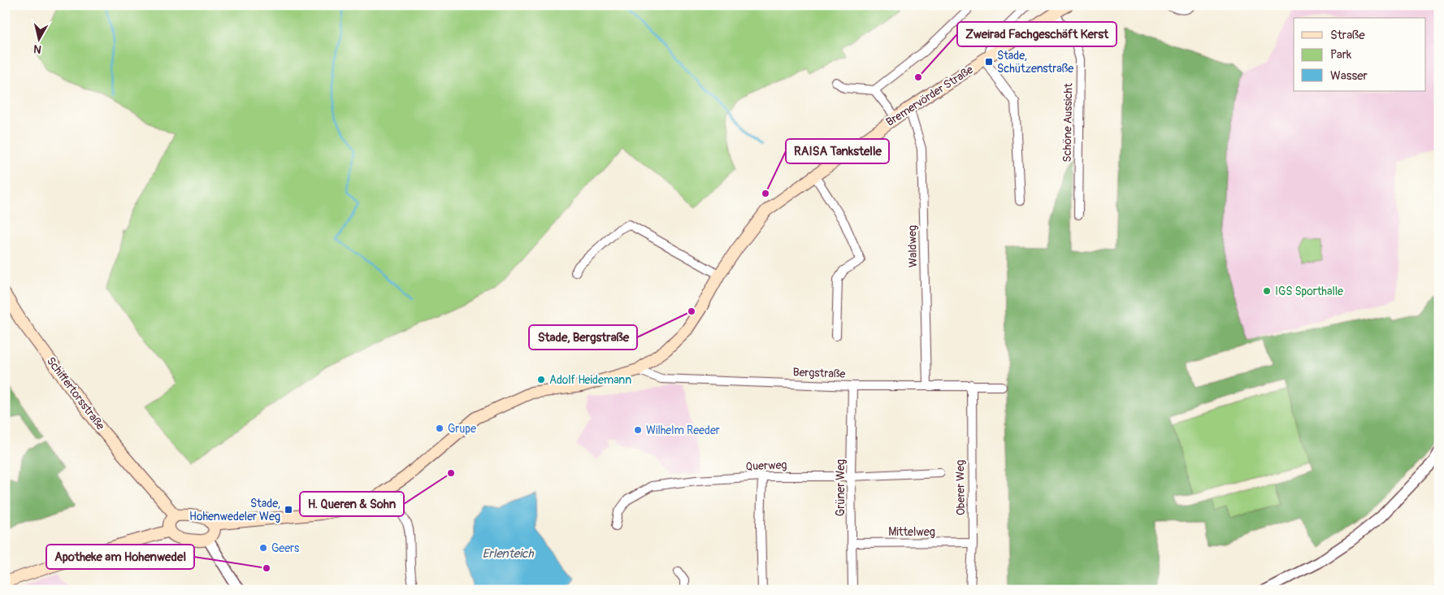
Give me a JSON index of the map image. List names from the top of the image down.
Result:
{
  "streets": {
    "main road": ["Bremervörder Straße", "Schiffertorsstraße"],
    "street": [
      "Schöne Aussicht",
      "Waldweg",
      "Bergstraße",
      "Querweg",
      "Grüner Weg",
      "Oberer Weg",
      "Mittelweg"
    ]
  },
  "crossings": [
    ["Bremervörder Straße", "Schöne Aussicht"],
    ["Bremervörder Straße", "Waldweg"],
    ["Bremervörder Straße", "Bergstraße"],
    ["Bremervörder Straße", "Schiffertorsstraße"],
    ["Waldweg", "Bergstraße"],
    ["Bergstraße", "Grüner Weg"],
    ["Bergstraße", "Oberer Weg"],
    ["Querweg", "Grüner Weg"],
    ["Grüner Weg", "Mittelweg"],
    ["Oberer Weg", "Mittelweg"]
  ],
  "water": ["Erlenteich"],
  "places": {
    "transit": ["Stade, Schützenstraße", "Stade, Hohenwedeler Weg"],
    "other": [
      "Zweirad Fachgeschäft Kerst",
      "RAISA Tankstelle",
      "IGS Sporthalle",
      "Stade, Bergstraße",
      "Adolf Heidemann",
      "Grupe",
      "Wilhelm Reeder",
      "H. Queren & Sohn",
      "Geers",
      "Apotheke am Hohenwedel"
    ]
  },
  "legend": ["Straße", "Park", "Wasser"],
  "north": "bottom"
}
